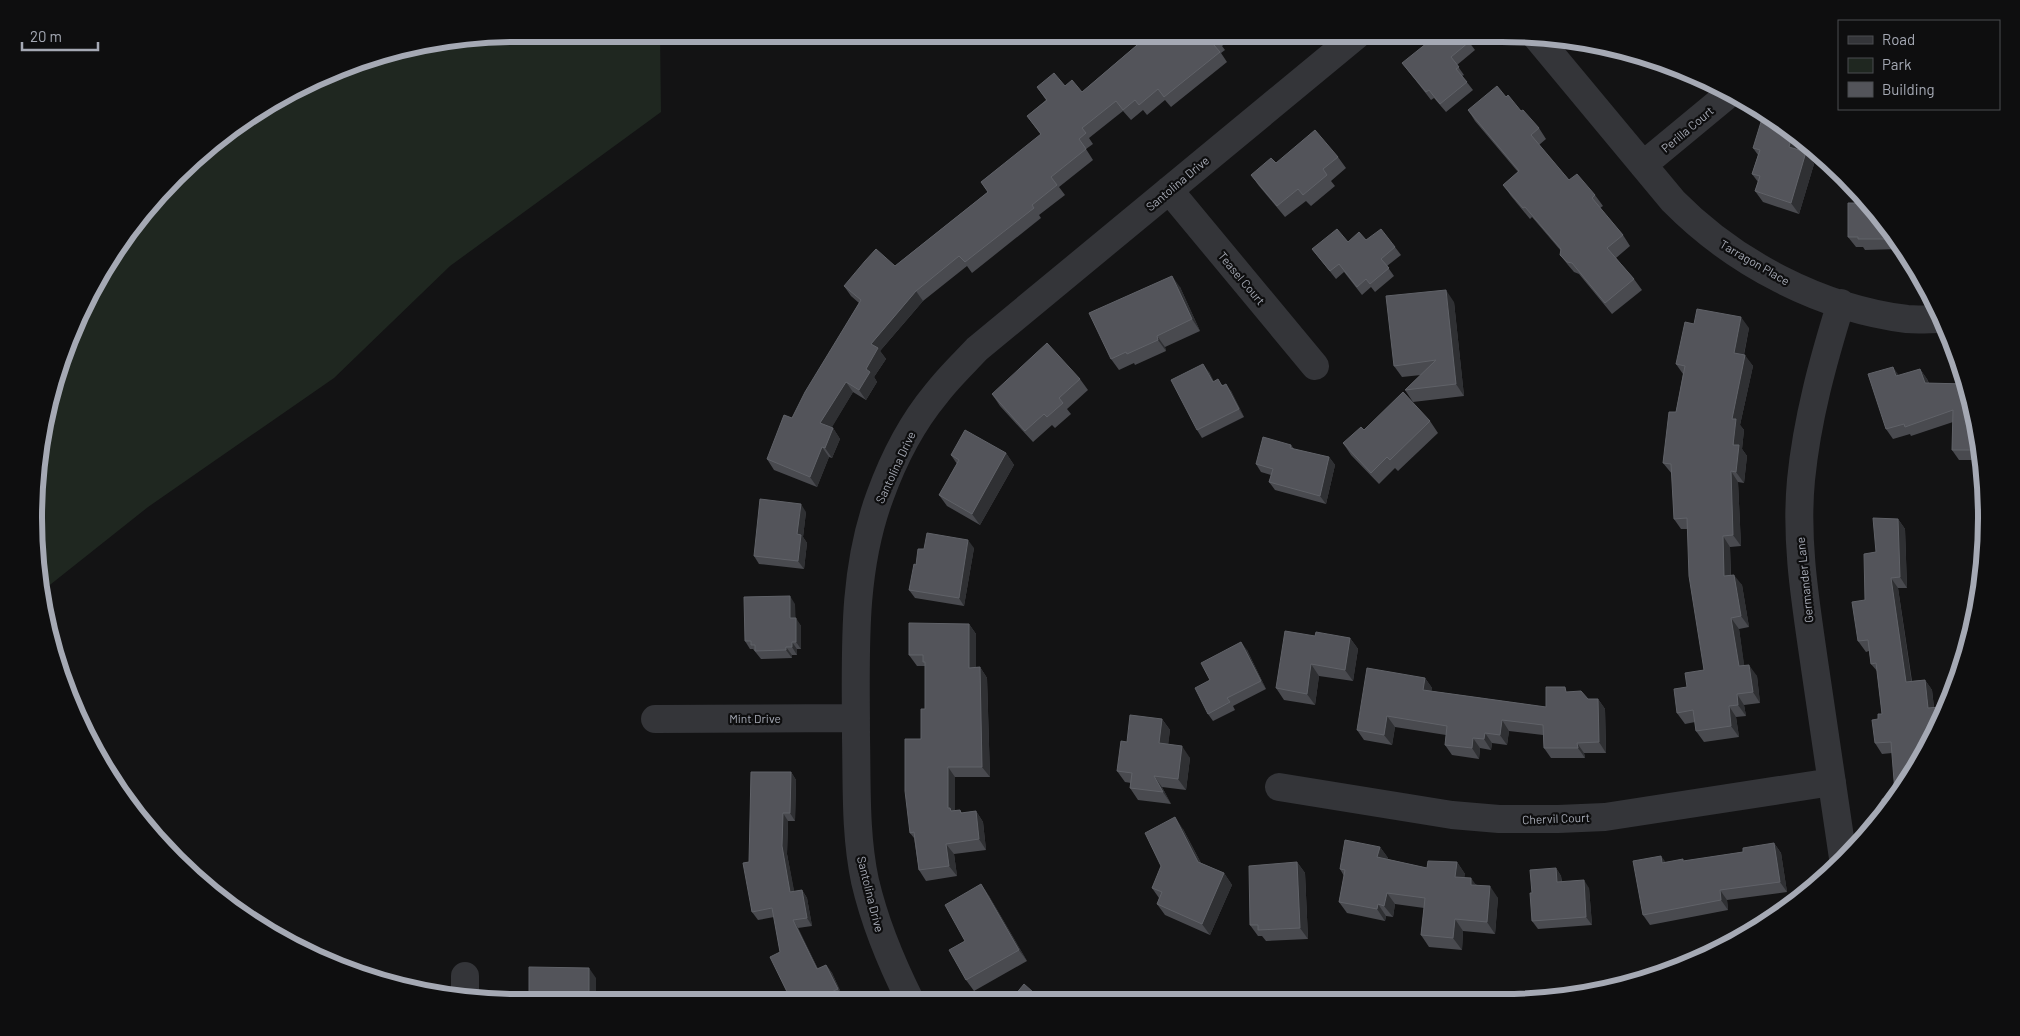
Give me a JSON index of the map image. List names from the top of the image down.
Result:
{
  "streets": {
    "street": [
      "Perilla Court",
      "Santolina Drive",
      "Tarragon Place",
      "Teasel Court",
      "Germander Lane",
      "Mint Drive",
      "Chervil Court"
    ]
  },
  "crossings": [
    ["Perilla Court", "Tarragon Place"],
    ["Santolina Drive", "Teasel Court"],
    ["Santolina Drive", "Mint Drive"],
    ["Tarragon Place", "Germander Lane"],
    ["Germander Lane", "Chervil Court"]
  ],
  "legend": ["Road", "Park", "Building"],
  "scale_bar": "20 m"
}
